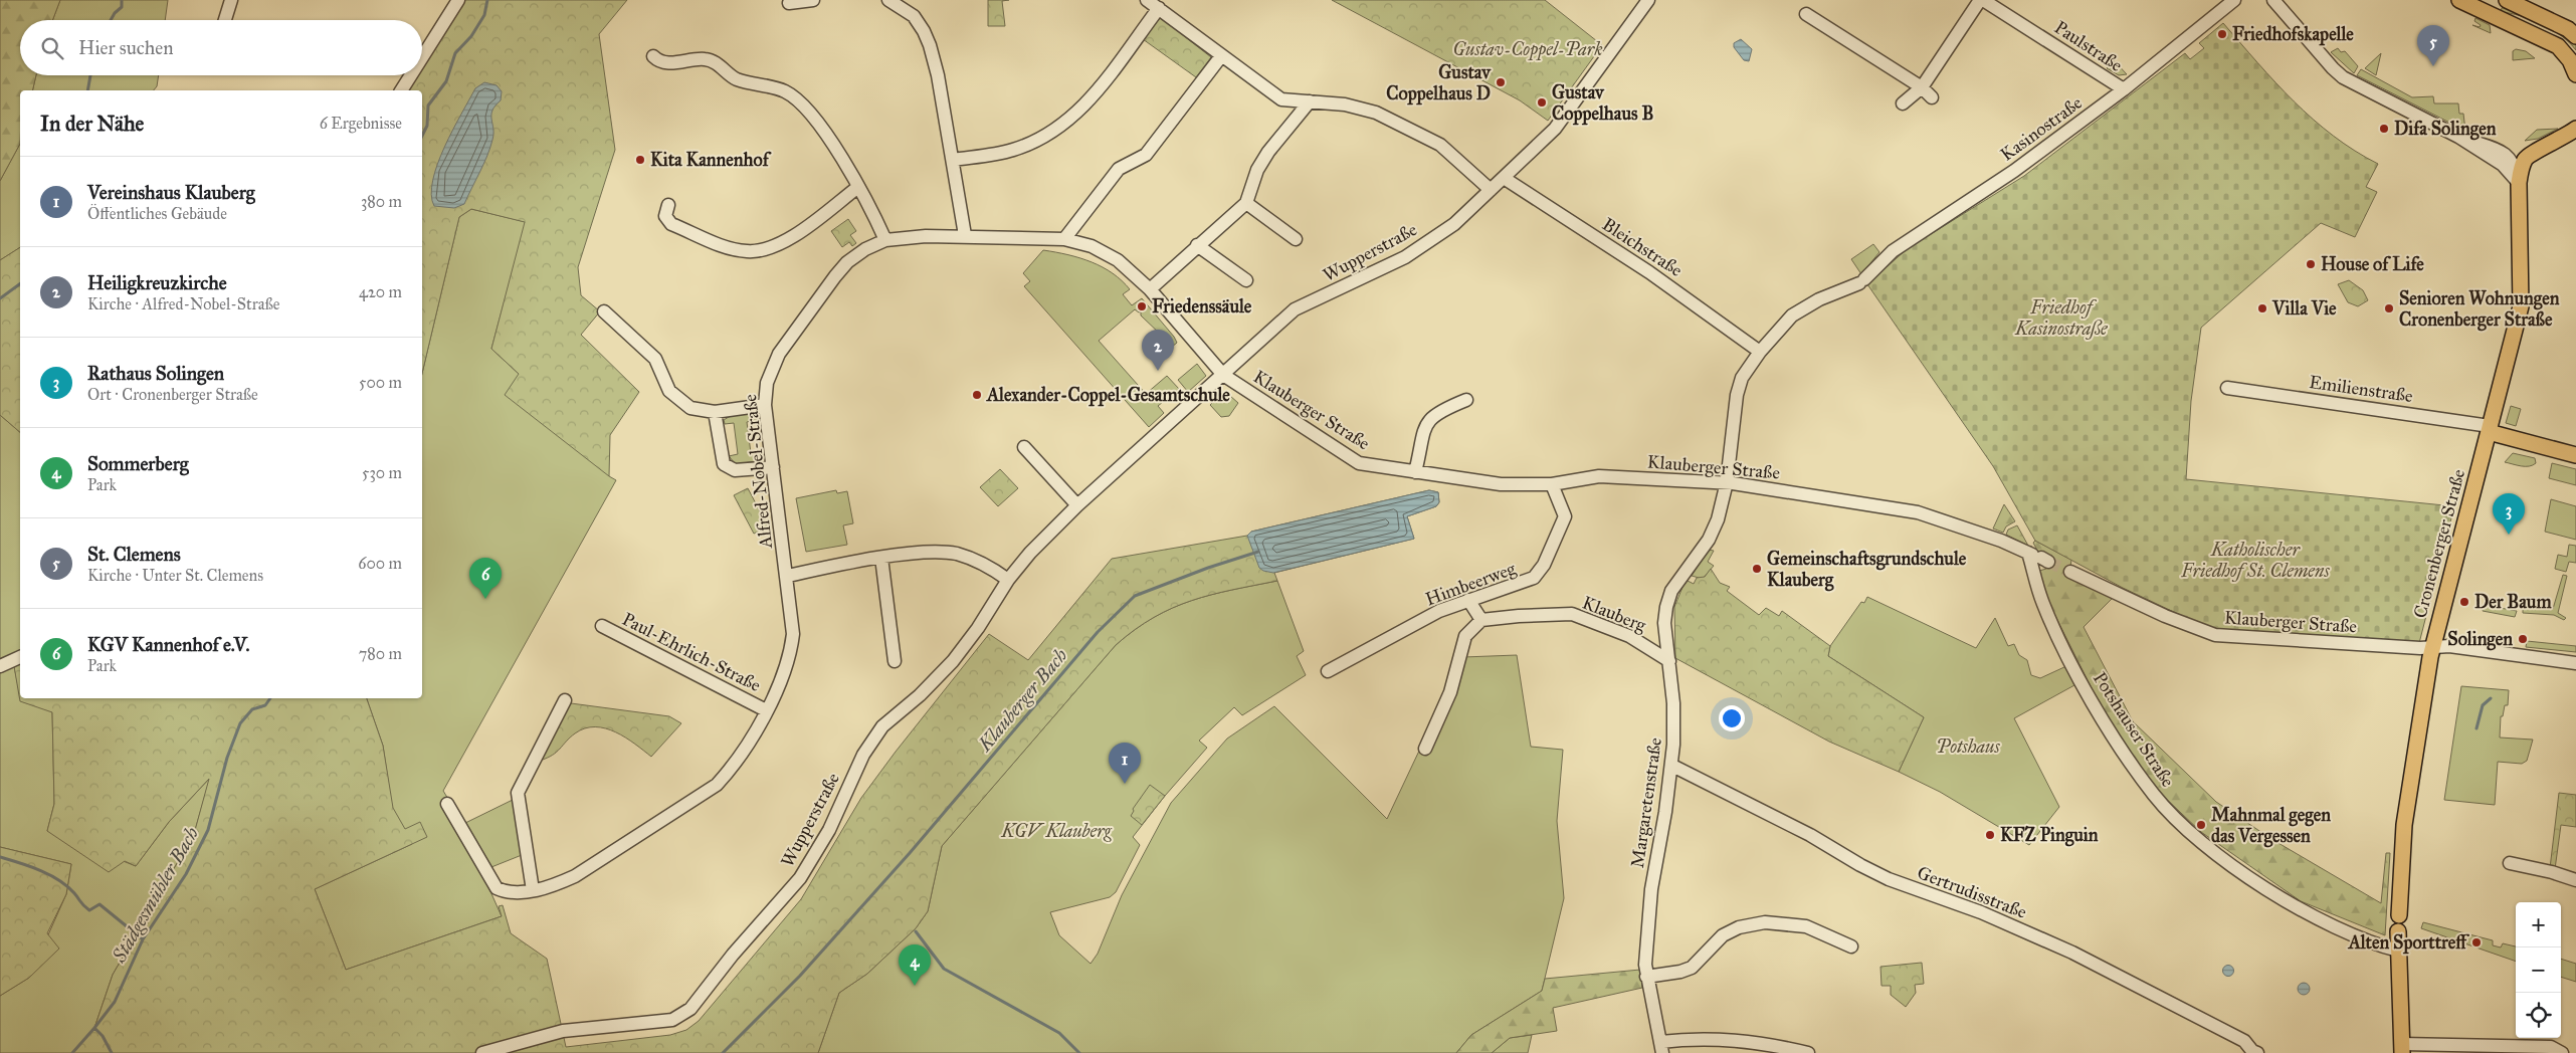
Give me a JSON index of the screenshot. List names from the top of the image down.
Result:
{
  "streets": {
    "main road": ["Cronenberger Straße"],
    "street": [
      "Paulstraße",
      "Kasinostraße",
      "Bleichstraße",
      "Wupperstraße",
      "Emilienstraße",
      "Klauberger Straße",
      "Alfred-Nobel-Straße",
      "Himbeerweg",
      "Klauberg",
      "Paul-Ehrlich-Straße",
      "Potshauser Straße",
      "Margaretenstraße",
      "Gertrudisstraße"
    ]
  },
  "crossings": [
    ["Paulstraße", "Kasinostraße"],
    ["Kasinostraße", "Bleichstraße"],
    ["Kasinostraße", "Klauberger Straße"],
    ["Kasinostraße", "Margaretenstraße"],
    ["Bleichstraße", "Wupperstraße"],
    ["Wupperstraße", "Klauberger Straße"],
    ["Wupperstraße", "Alfred-Nobel-Straße"],
    ["Emilienstraße", "Cronenberger Straße"],
    ["Klauberger Straße", "Alfred-Nobel-Straße"],
    ["Klauberger Straße", "Cronenberger Straße"],
    ["Klauberger Straße", "Himbeerweg"],
    ["Klauberger Straße", "Potshauser Straße"],
    ["Klauberger Straße", "Margaretenstraße"],
    ["Alfred-Nobel-Straße", "Paul-Ehrlich-Straße"],
    ["Klauberg", "Margaretenstraße"],
    ["Margaretenstraße", "Gertrudisstraße"]
  ],
  "water": ["Klauberger Bach", "Städgesmühler Bach"],
  "parks": [
    "Gustav-Coppel-Park",
    "Friedhof Kasinostraße",
    "Katholischer Friedhof St. Clemens",
    "Potshaus",
    "KGV Klauberg"
  ],
  "places": [
    "Friedhofskapelle",
    "Gustav Coppelhaus D",
    "Gustav Coppelhaus B",
    "Difa Solingen",
    "Kita Kannenhof",
    "House of Life",
    "Friedenssäule",
    "Villa Vie",
    "Senioren Wohnungen Cronenberger Straße",
    "Alexander-Coppel-Gesamtschule",
    "Gemeinschaftsgrundschule Klauberg",
    "Der Baum",
    "Solingen",
    "Mahnmal gegen das Vergessen",
    "KFZ Pinguin",
    "Alten Sporttreff"
  ],
  "page": {
    "search": "Hier suchen",
    "pins": [
      "5",
      "2",
      "3",
      "6",
      "1",
      "4"
    ],
    "heading": ["In der Nähe", "6 Ergebnisse"],
    "list": [
      {
        "mark": "1",
        "name": "Vereinshaus Klauberg",
        "note": "Öffentliches Gebäude",
        "value": "380 m"
      },
      {
        "mark": "2",
        "name": "Heiligkreuzkirche",
        "note": "Kirche · Alfred-Nobel-Straße",
        "value": "420 m"
      },
      {
        "mark": "3",
        "name": "Rathaus Solingen",
        "note": "Ort · Cronenberger Straße",
        "value": "500 m"
      },
      {
        "mark": "4",
        "name": "Sommerberg",
        "note": "Park",
        "value": "530 m"
      },
      {
        "mark": "5",
        "name": "St. Clemens",
        "note": "Kirche · Unter St. Clemens",
        "value": "600 m"
      },
      {
        "mark": "6",
        "name": "KGV Kannenhof e.V.",
        "note": "Park",
        "value": "780 m"
      }
    ],
    "map_buttons": ["+", "−"]
  }
}
